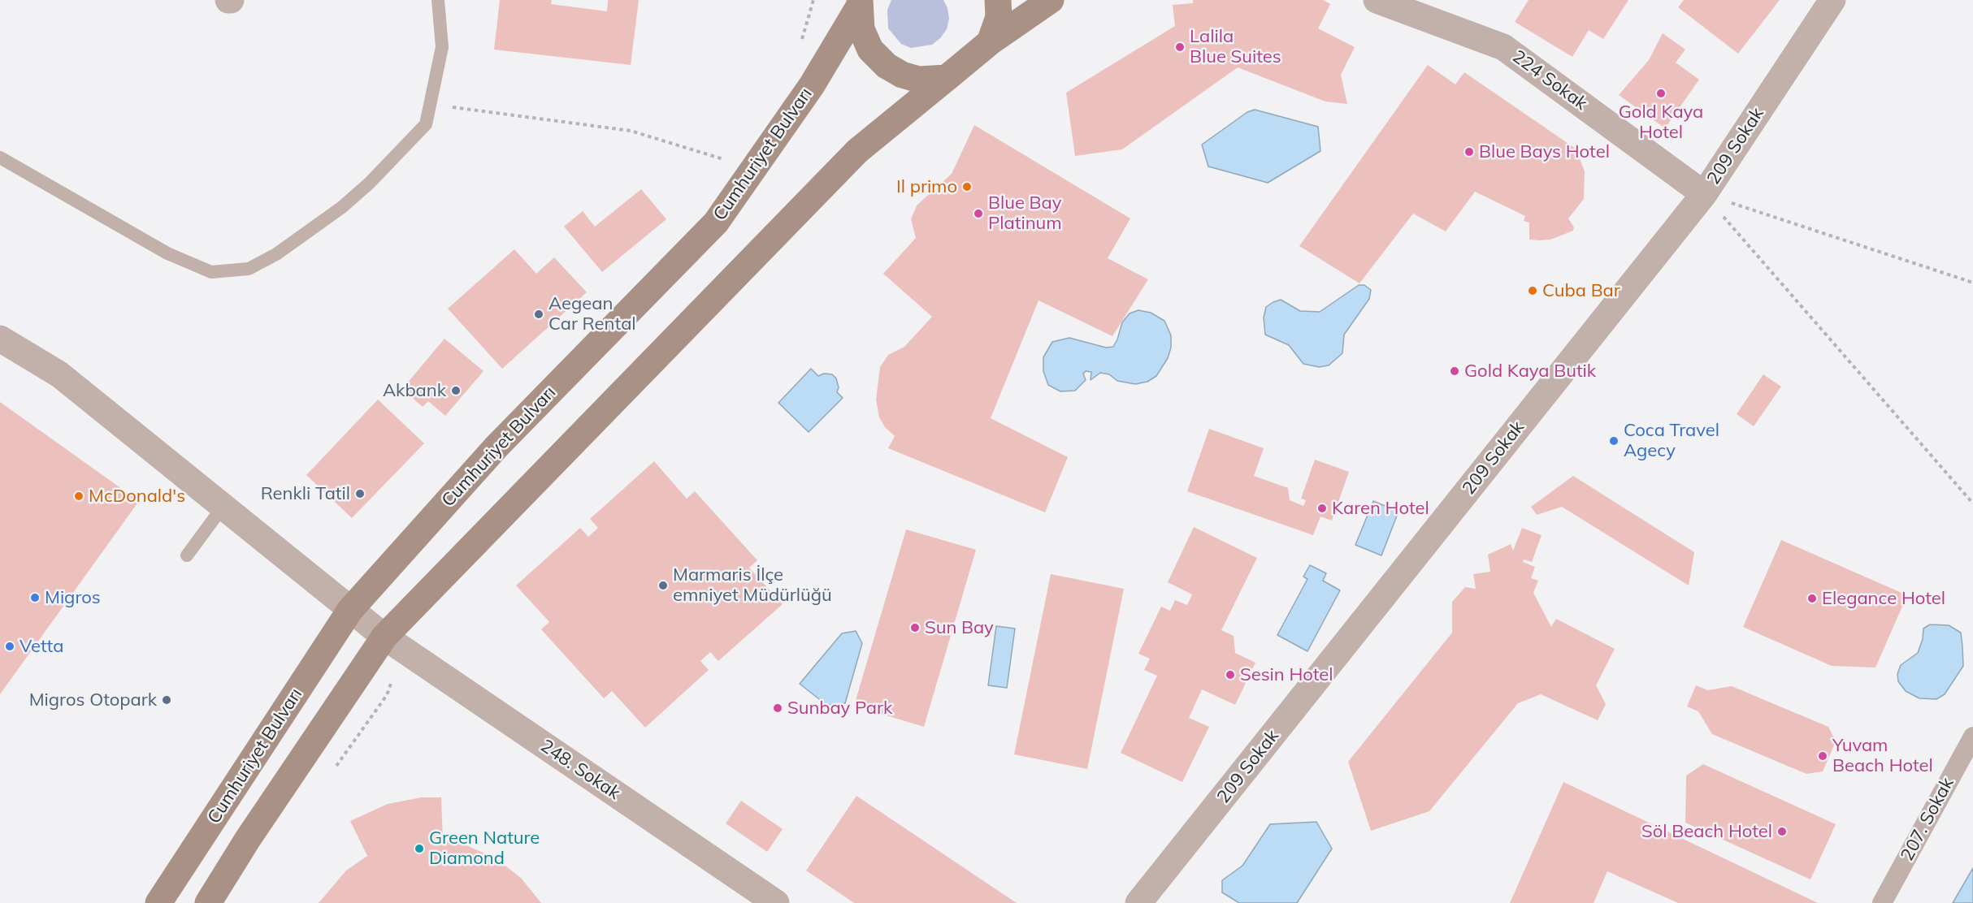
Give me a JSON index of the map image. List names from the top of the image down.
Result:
{
  "streets": {
    "main road": ["Cumhuriyet Bulvarı"],
    "street": [
      "224 Sokak",
      "209 Sokak",
      "248. Sokak",
      "207. Sokak"
    ]
  },
  "crossings": [
    ["224 Sokak", "209 Sokak"],
    ["Cumhuriyet Bulvarı", "248. Sokak"]
  ],
  "places": [
    "Lalila Blue Suites",
    "Gold Kaya Hotel",
    "Blue Bays Hotel",
    "Il primo",
    "Blue Bay Platinum",
    "Cuba Bar",
    "Aegean Car Rental",
    "Gold Kaya Butik",
    "Akbank",
    "Coca Travel Agecy",
    "Renkli Tatil",
    "McDonald's",
    "Karen Hotel",
    "Marmaris İlçe emniyet Müdürlüğü",
    "Migros",
    "Elegance Hotel",
    "Sun Bay",
    "Vetta",
    "Sesin Hotel",
    "Migros Otopark",
    "Sunbay Park",
    "Yuvam Beach Hotel",
    "Söl Beach Hotel",
    "Green Nature Diamond"
  ]
}
